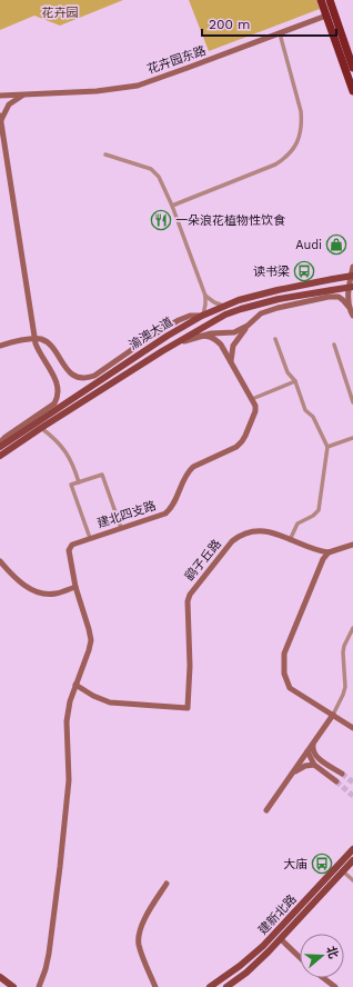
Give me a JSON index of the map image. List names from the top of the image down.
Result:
{
  "streets": {
    "main road": ["渝澳大道", "建新北路"],
    "street": ["花卉园东路", "建北四支路", "鹞子丘路"]
  },
  "parks": ["花卉园"],
  "places": {
    "restaurant": ["一朵浪花植物性饮食"],
    "shop": ["Audi"],
    "bus stop": ["读书梁", "大庙"]
  },
  "scale_bar": "200 m",
  "north": "right"
}
